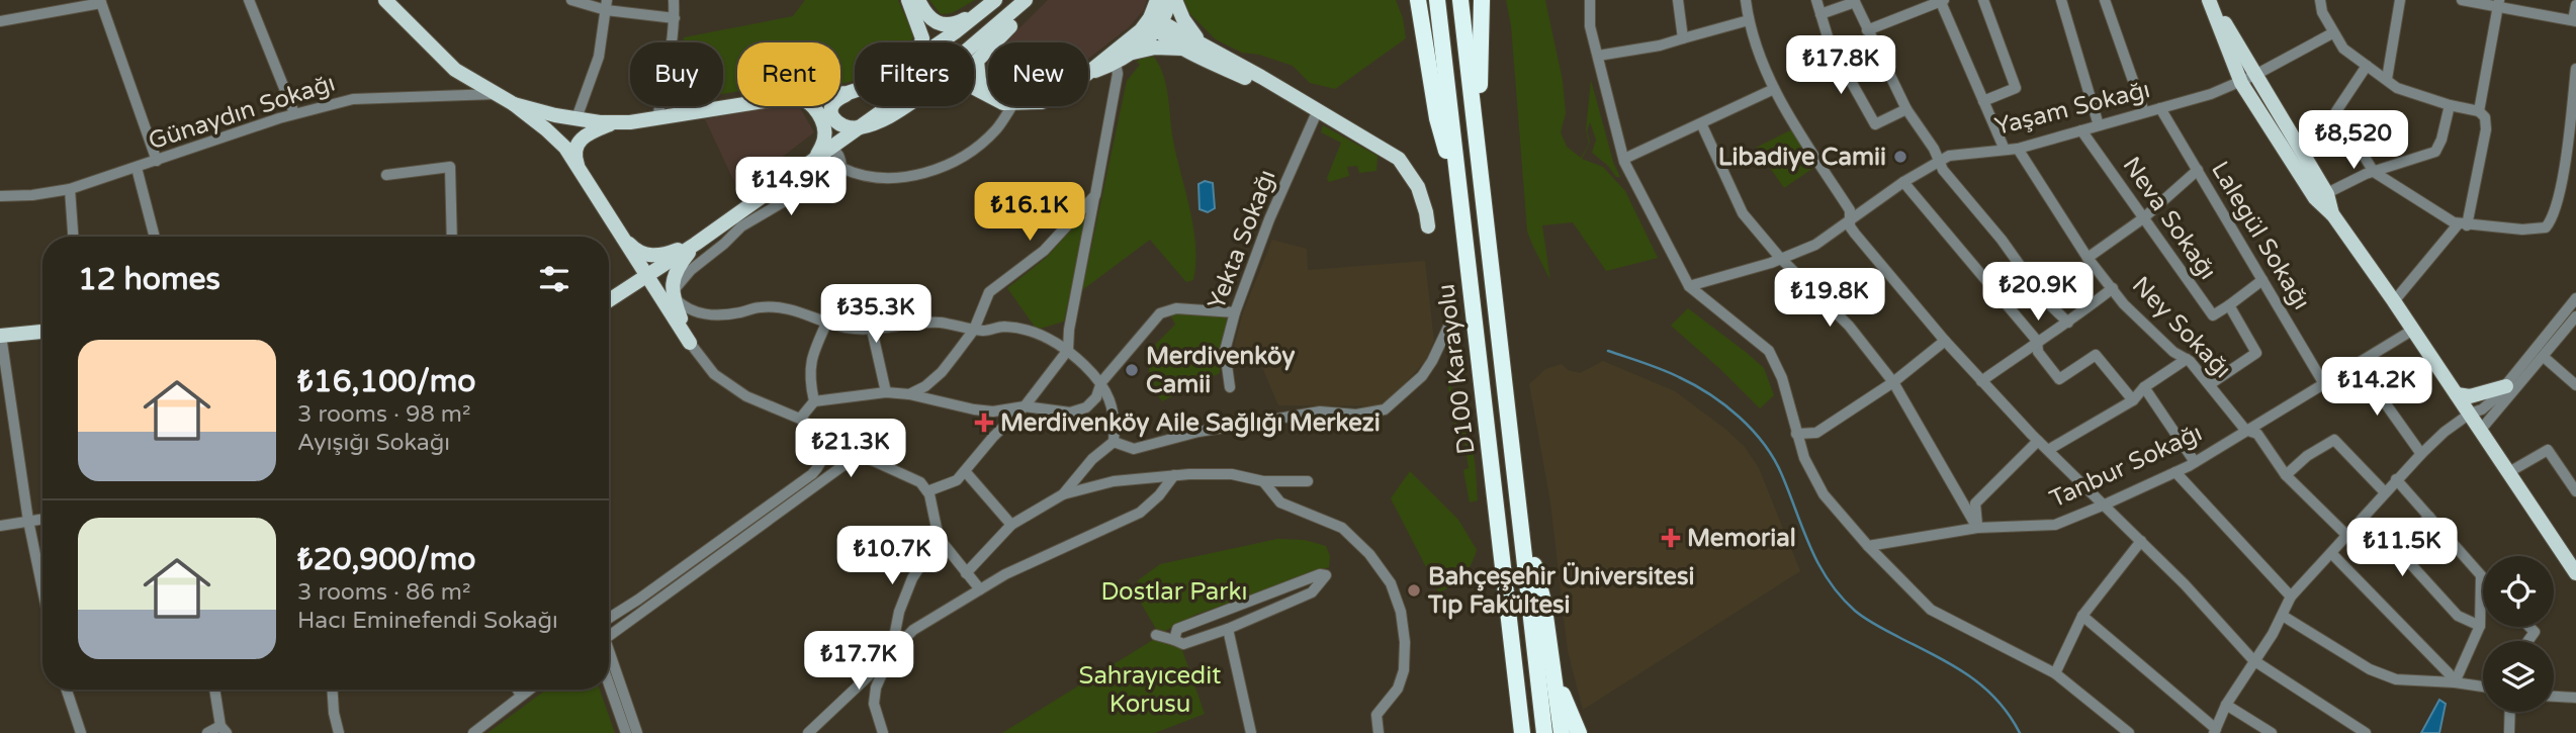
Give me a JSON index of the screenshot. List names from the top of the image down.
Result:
{
  "streets": {
    "highway": ["D100 Karayolu"],
    "street": [
      "Yaşam Sokağı",
      "Günaydın Sokağı",
      "Neva Sokağı",
      "Lalegül Sokağı",
      "Yekta Sokağı",
      "Ney Sokağı",
      "Tanbur Sokağı"
    ]
  },
  "crossings": [
    ["Yaşam Sokağı", "Neva Sokağı"],
    ["Yaşam Sokağı", "Lalegül Sokağı"],
    ["Yaşam Sokağı", "Ney Sokağı"],
    ["Lalegül Sokağı", "Tanbur Sokağı"],
    ["Ney Sokağı", "Tanbur Sokağı"]
  ],
  "parks": ["Dostlar Parkı", "Sahrayıcedit Korusu"],
  "places": {
    "other": ["Libadiye Camii", "Merdivenköy Camii", "Bahçeşehir Üniversitesi Tıp Fakültesi"],
    "health": ["Merdivenköy Aile Sağlığı Merkezi", "Memorial"]
  },
  "page": {
    "price": [
      "₺17.8K",
      "₺8,520",
      "₺14.9K",
      "₺16.1K",
      "₺20.9K",
      "₺19.8K",
      "₺35.3K",
      "₺14.2K",
      "₺21.3K",
      "₺11.5K",
      "₺10.7K",
      "₺17.7K"
    ],
    "chip": [
      "Buy",
      "Rent",
      "Filters",
      "New"
    ],
    "heading": "12 homes",
    "list": [
      {
        "name": "₺16,100/mo",
        "note": "3 rooms · 98 m² · Ayışığı Sokağı"
      },
      {
        "name": "₺20,900/mo",
        "note": "3 rooms · 86 m² · Hacı Eminefendi Sokağı"
      }
    ]
  }
}
